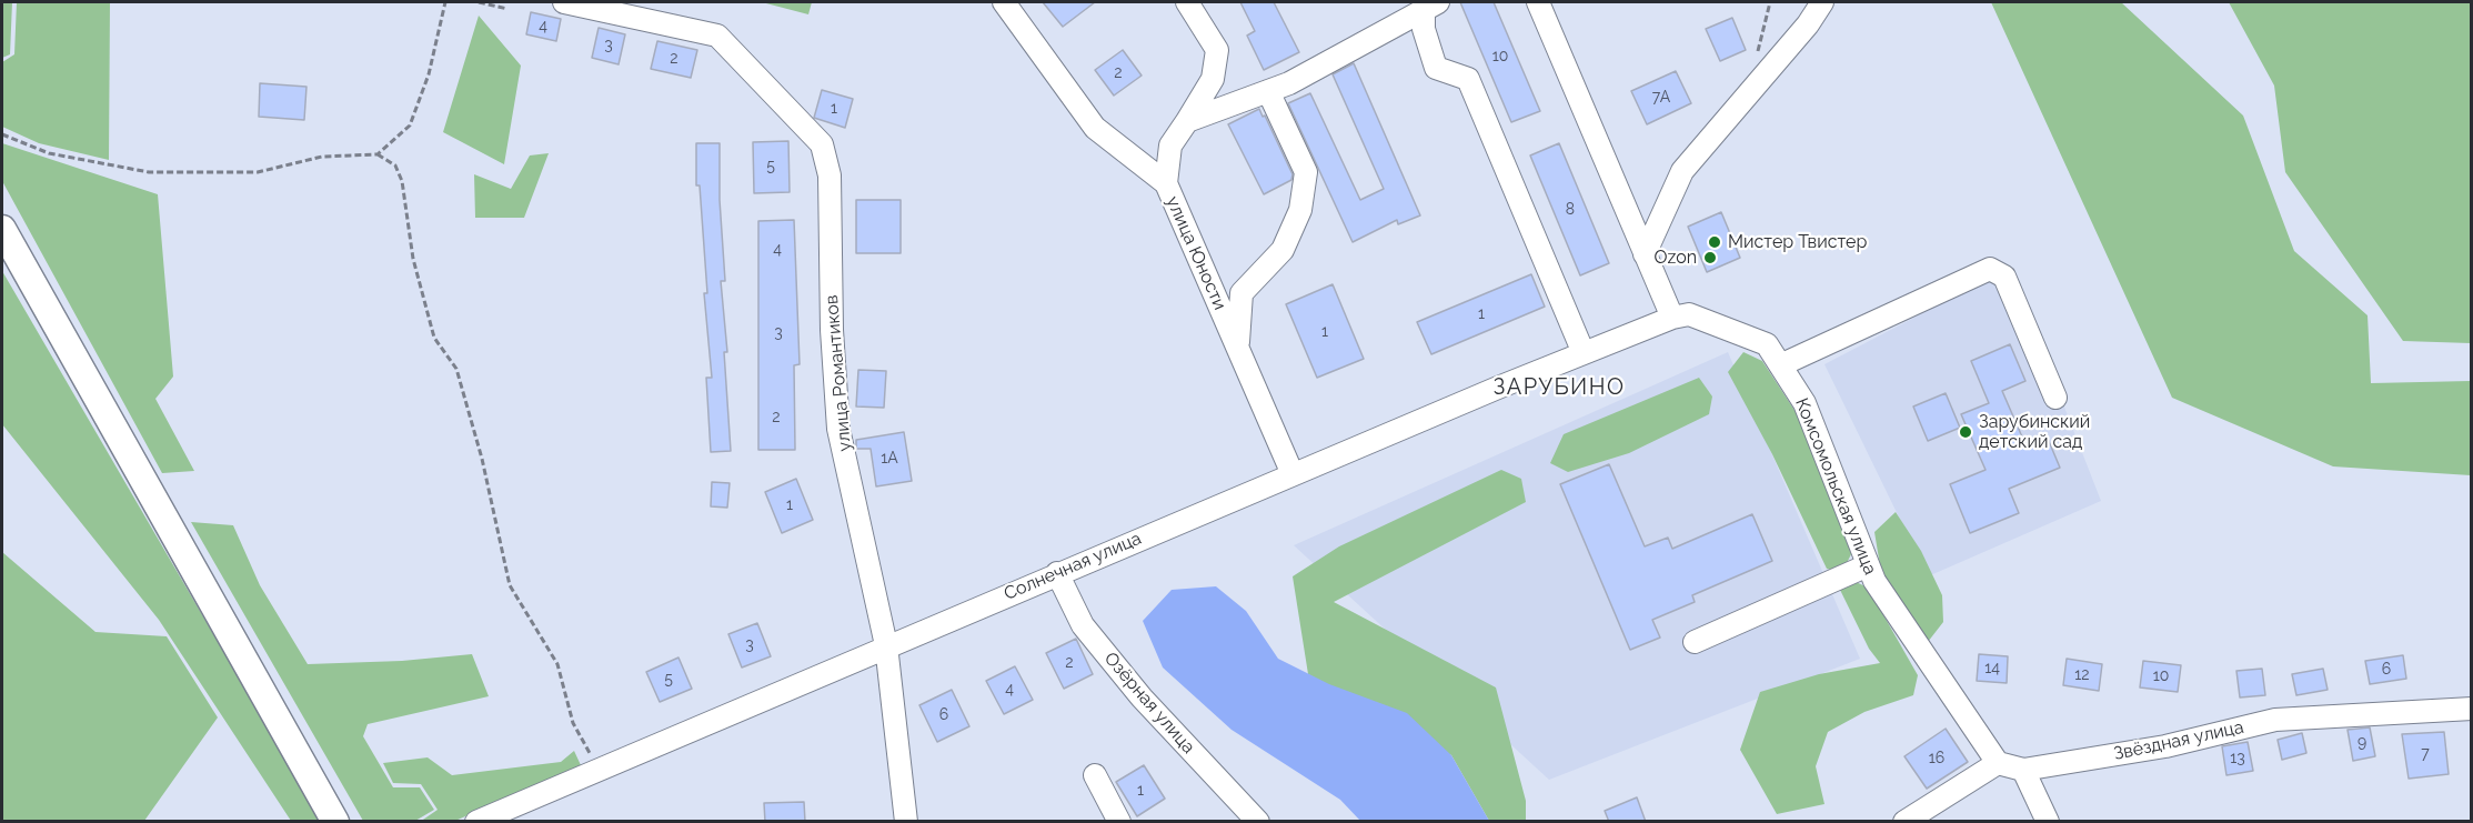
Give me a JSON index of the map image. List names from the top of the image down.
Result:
{
  "streets": {
    "street": [
      "улица Юности",
      "улица Романтиков",
      "Комсомольская улица",
      "Солнечная улица",
      "Озёрная улица",
      "Звёздная улица"
    ]
  },
  "crossings": [
    ["улица Юности", "Солнечная улица"],
    ["улица Романтиков", "Солнечная улица"],
    ["Комсомольская улица", "Солнечная улица"],
    ["Комсомольская улица", "Звёздная улица"],
    ["Солнечная улица", "Озёрная улица"]
  ],
  "districts": ["ЗАРУБИНО"],
  "places": ["Мистер Твистер", "Ozon", "Зарубинский детский сад"],
  "house_numbers": [
    "4",
    "3",
    "10",
    "2",
    "2",
    "7А",
    "1",
    "5",
    "8",
    "4",
    "1",
    "1",
    "3",
    "2",
    "1А",
    "1",
    "3",
    "2",
    "14",
    "6",
    "12",
    "10",
    "5",
    "4",
    "6",
    "9",
    "7",
    "16",
    "13",
    "1"
  ]
}
